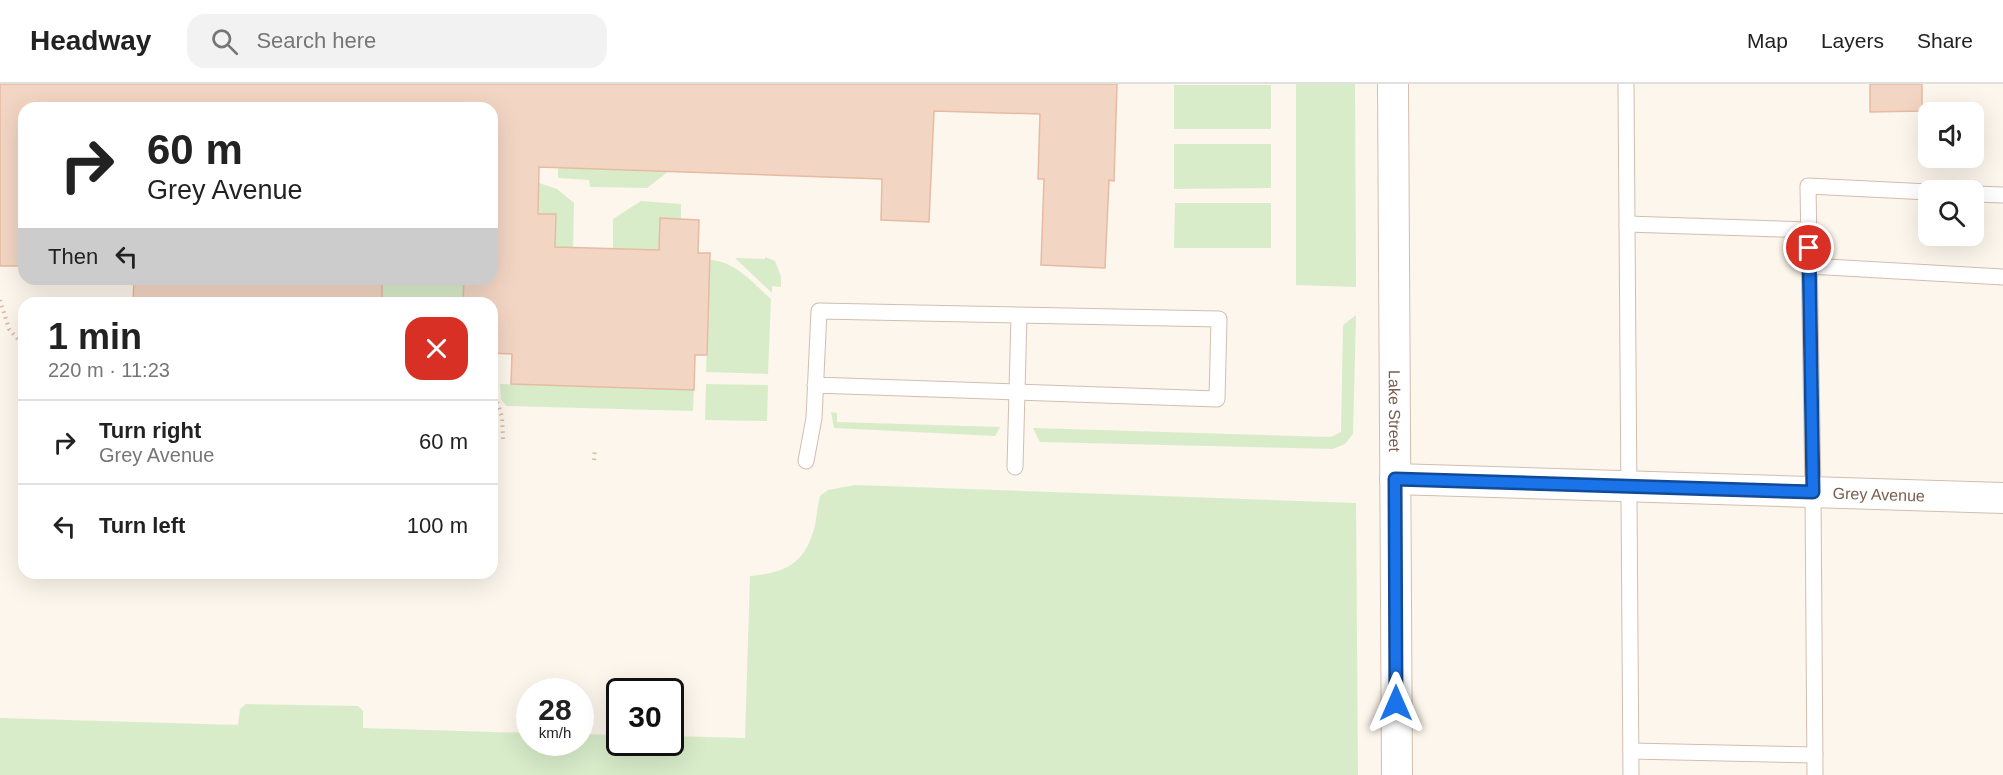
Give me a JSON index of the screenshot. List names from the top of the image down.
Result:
{
  "streets": {
    "street": ["Lake Street", "Grey Avenue"]
  },
  "crossings": [
    ["Lake Street", "Grey Avenue"]
  ],
  "page": {
    "header": "Headway",
    "search": "Search here",
    "nav": ["Map", "Layers", "Share"],
    "turn": ["60 m", "Grey Avenue"],
    "then": "Then",
    "heading": ["1 min", "220 m · 11:23"],
    "list": [
      {
        "name": "Turn right",
        "note": "Grey Avenue",
        "value": "60 m"
      },
      {
        "name": "Turn left",
        "value": "100 m"
      }
    ],
    "speed": "28 km/h",
    "limit": "30"
  }
}
